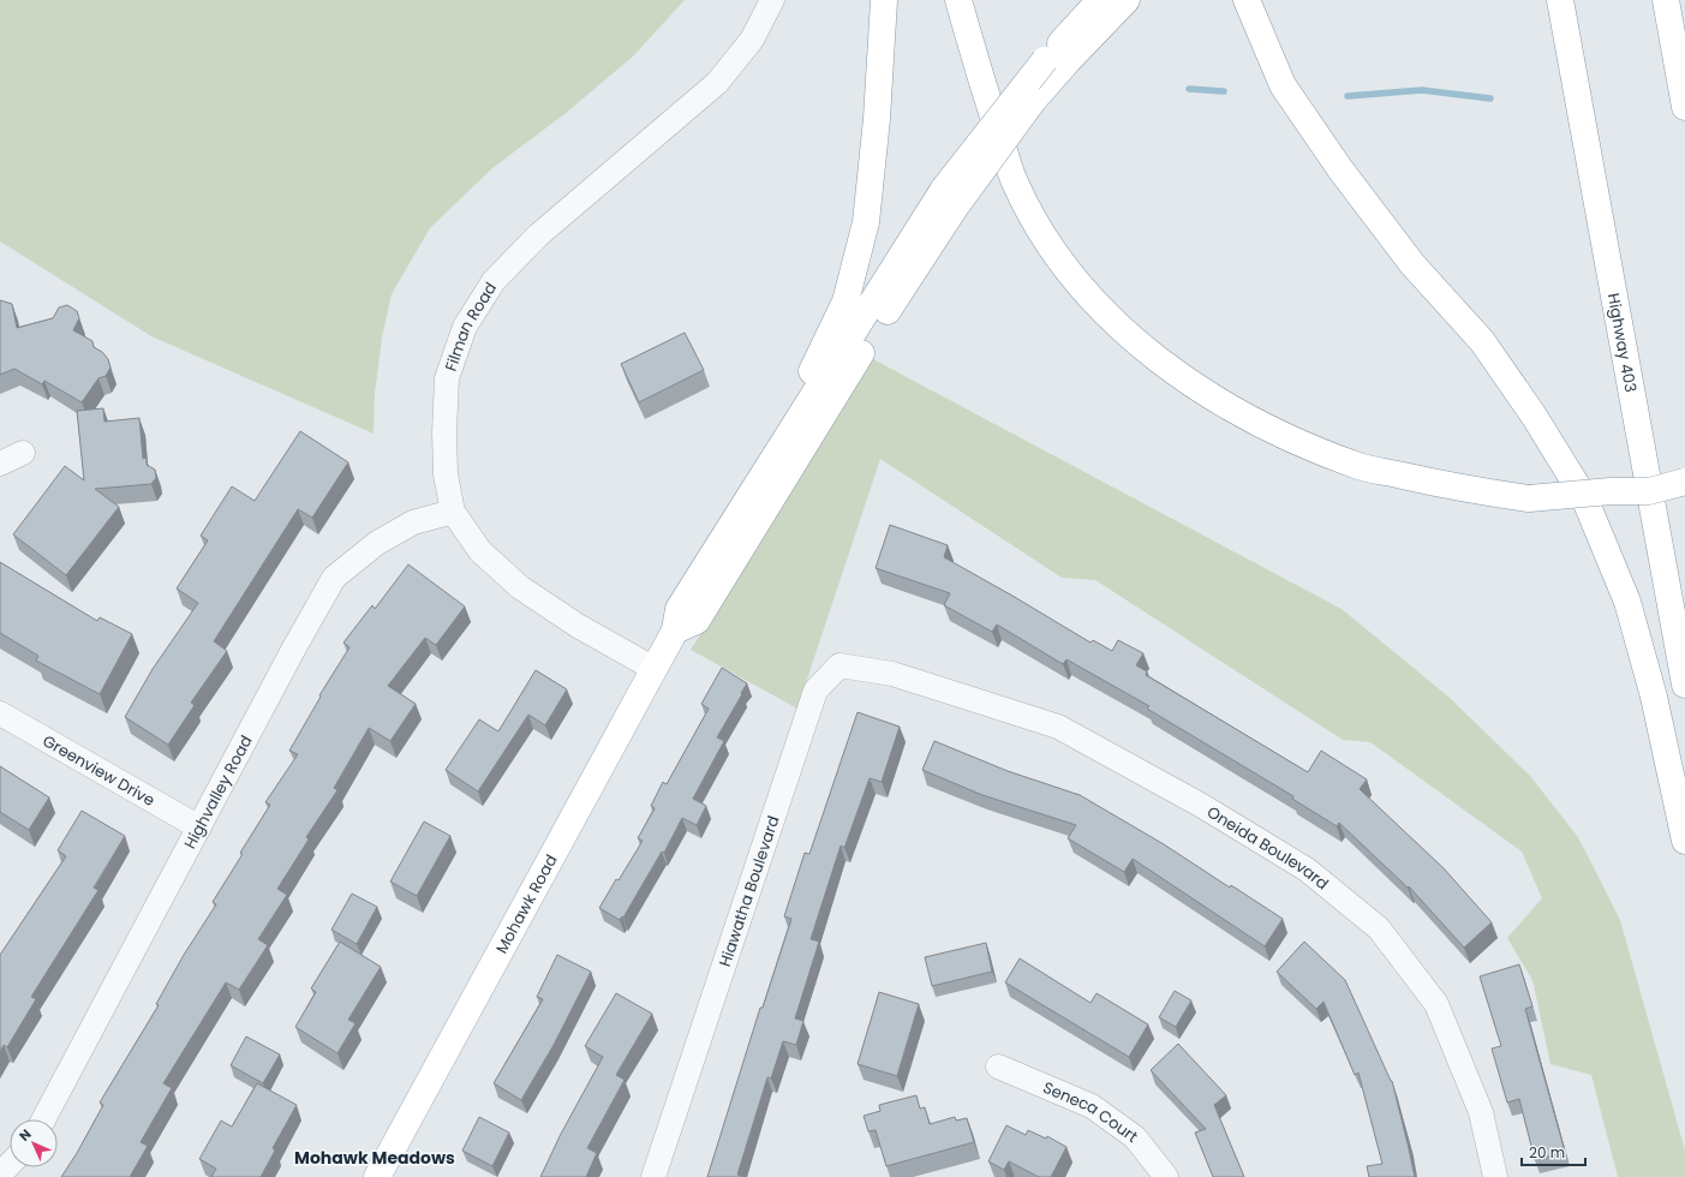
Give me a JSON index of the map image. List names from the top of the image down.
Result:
{
  "streets": {
    "main road": ["Highway 403", "Mohawk Road"],
    "street": [
      "Filman Road",
      "Greenview Drive",
      "Highvalley Road",
      "Oneida Boulevard",
      "Hiawatha Boulevard",
      "Seneca Court"
    ]
  },
  "crossings": [
    ["Filman Road", "Highvalley Road"],
    ["Filman Road", "Mohawk Road"],
    ["Greenview Drive", "Highvalley Road"],
    ["Oneida Boulevard", "Hiawatha Boulevard"]
  ],
  "districts": ["Mohawk Meadows"],
  "scale_bar": "20 m",
  "north": "top left"
}
